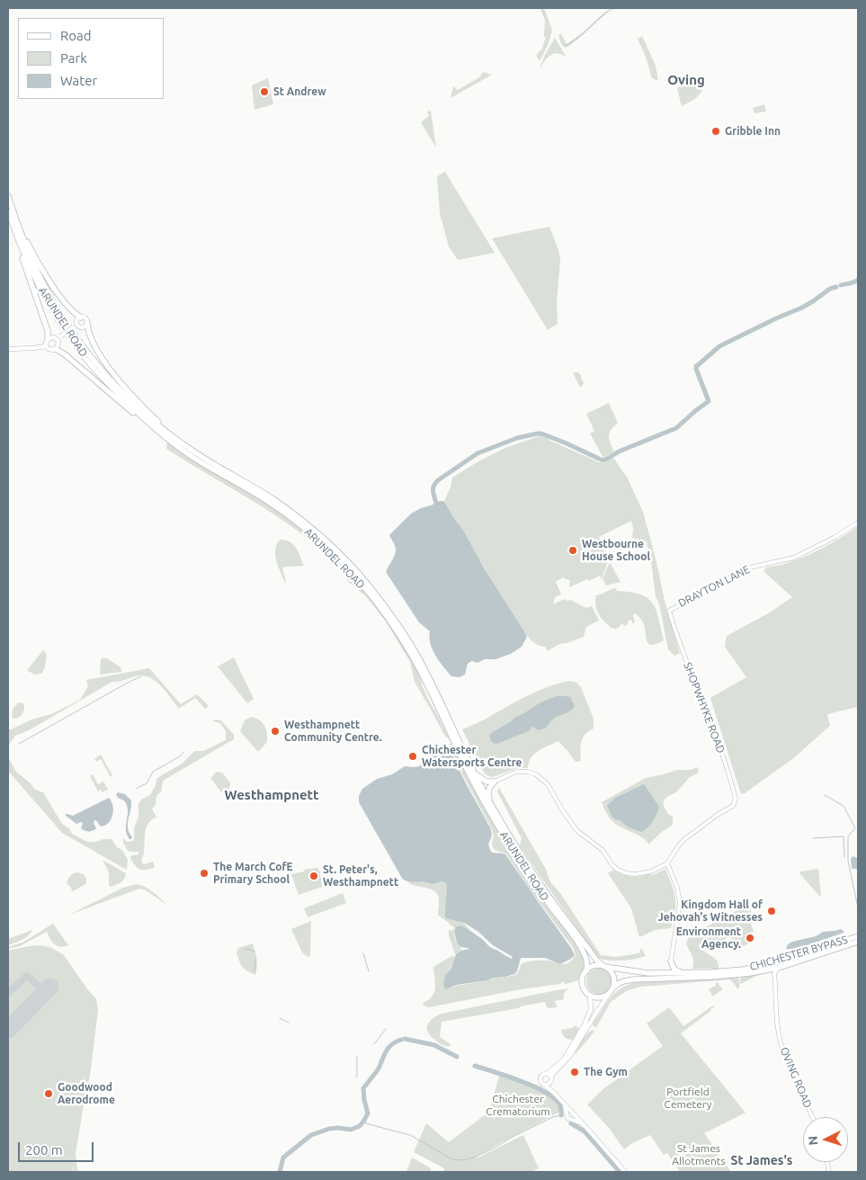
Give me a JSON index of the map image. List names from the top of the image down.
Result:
{
  "streets": {
    "highway": ["ARUNDEL ROAD", "CHICHESTER BYPASS"],
    "main road": ["DRAYTON LANE", "SHOPWHYKE ROAD", "OVING ROAD"]
  },
  "crossings": [
    ["ARUNDEL ROAD", "CHICHESTER BYPASS"],
    ["DRAYTON LANE", "SHOPWHYKE ROAD"]
  ],
  "districts": ["Oving", "Westhampnett", "St James's"],
  "parks": ["Portfield Cemetery", "Chichester Crematorium", "St James Allotments"],
  "places": [
    "St Andrew",
    "Gribble Inn",
    "Westbourne House School",
    "Westhampnett Community Centre.",
    "Chichester Watersports Centre",
    "The March CofE Primary School",
    "St. Peter's, Westhampnett",
    "Kingdom Hall of Jehovah's Witnesses",
    "Environment Agency.",
    "The Gym",
    "Goodwood Aerodrome"
  ],
  "legend": ["Road", "Park", "Water"],
  "scale_bar": "200 m",
  "north": "left"
}
